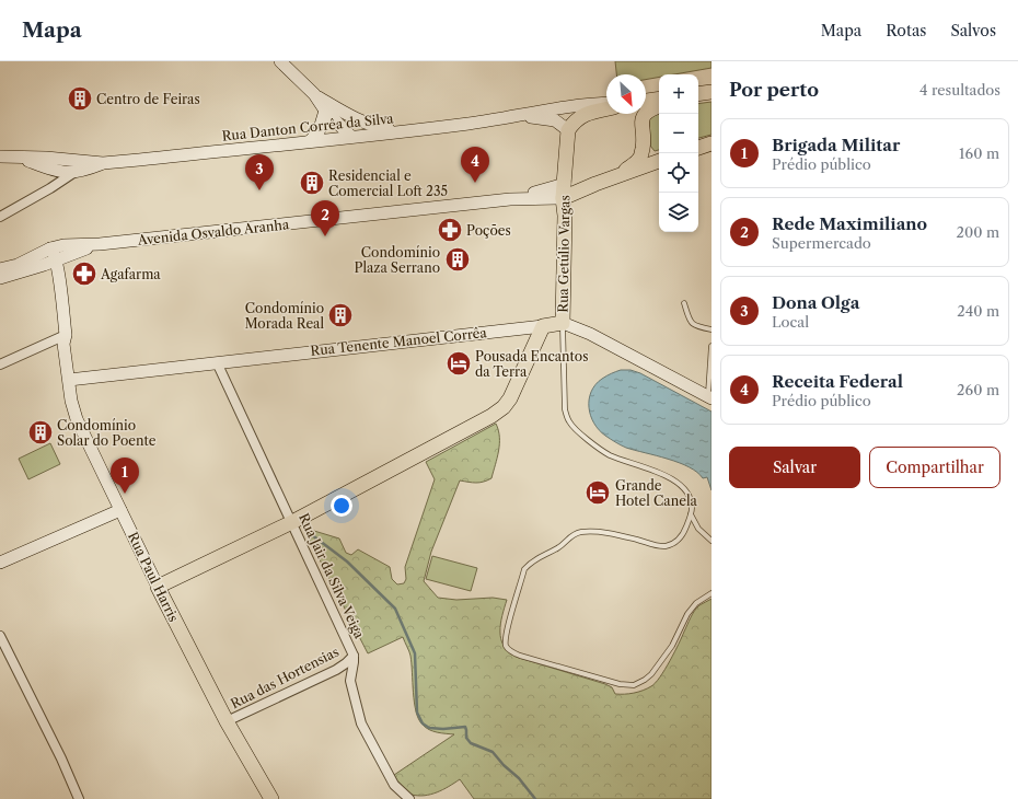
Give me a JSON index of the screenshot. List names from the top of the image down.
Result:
{
  "streets": {
    "main road": [
      "Avenida Osvaldo Aranha",
      "Rua Getúlio Vargas",
      "Rua Tenente Manoel Corrêa",
      "Rua Paul Harris"
    ],
    "street": ["Rua Danton Corrêa da Silva", "Rua Jair da Silva Veiga", "Rua das Hortensias"]
  },
  "crossings": [
    ["Avenida Osvaldo Aranha", "Rua Getúlio Vargas"],
    ["Avenida Osvaldo Aranha", "Rua Paul Harris"],
    ["Rua Getúlio Vargas", "Rua Tenente Manoel Corrêa"],
    ["Rua Tenente Manoel Corrêa", "Rua Jair da Silva Veiga"],
    ["Rua Tenente Manoel Corrêa", "Rua Paul Harris"],
    ["Rua Jair da Silva Veiga", "Rua das Hortensias"],
    ["Rua Paul Harris", "Rua das Hortensias"]
  ],
  "places": {
    "building": [
      "Centro de Feiras",
      "Residencial e Comercial Loft 235",
      "Condomínio Plaza Serrano",
      "Condomínio Morada Real",
      "Condomínio Solar do Poente"
    ],
    "pharmacy": ["Poções", "Agafarma"],
    "hotel": ["Pousada Encantos da Terra", "Grande Hotel Canela"]
  },
  "north": "bottom right",
  "page": {
    "header": "Mapa",
    "nav": ["Mapa", "Rotas", "Salvos"],
    "heading": ["Por perto", "4 resultados"],
    "map_buttons": ["+", "−"],
    "list": [
      {
        "mark": "1",
        "name": "Brigada Militar",
        "note": "Prédio público",
        "value": "160 m"
      },
      {
        "mark": "2",
        "name": "Rede Maximiliano",
        "note": "Supermercado",
        "value": "200 m"
      },
      {
        "mark": "3",
        "name": "Dona Olga",
        "note": "Local",
        "value": "240 m"
      },
      {
        "mark": "4",
        "name": "Receita Federal",
        "note": "Prédio público",
        "value": "260 m"
      }
    ],
    "pins": [
      "4",
      "3",
      "2",
      "1"
    ],
    "buttons": ["Salvar", "Compartilhar"]
  }
}
